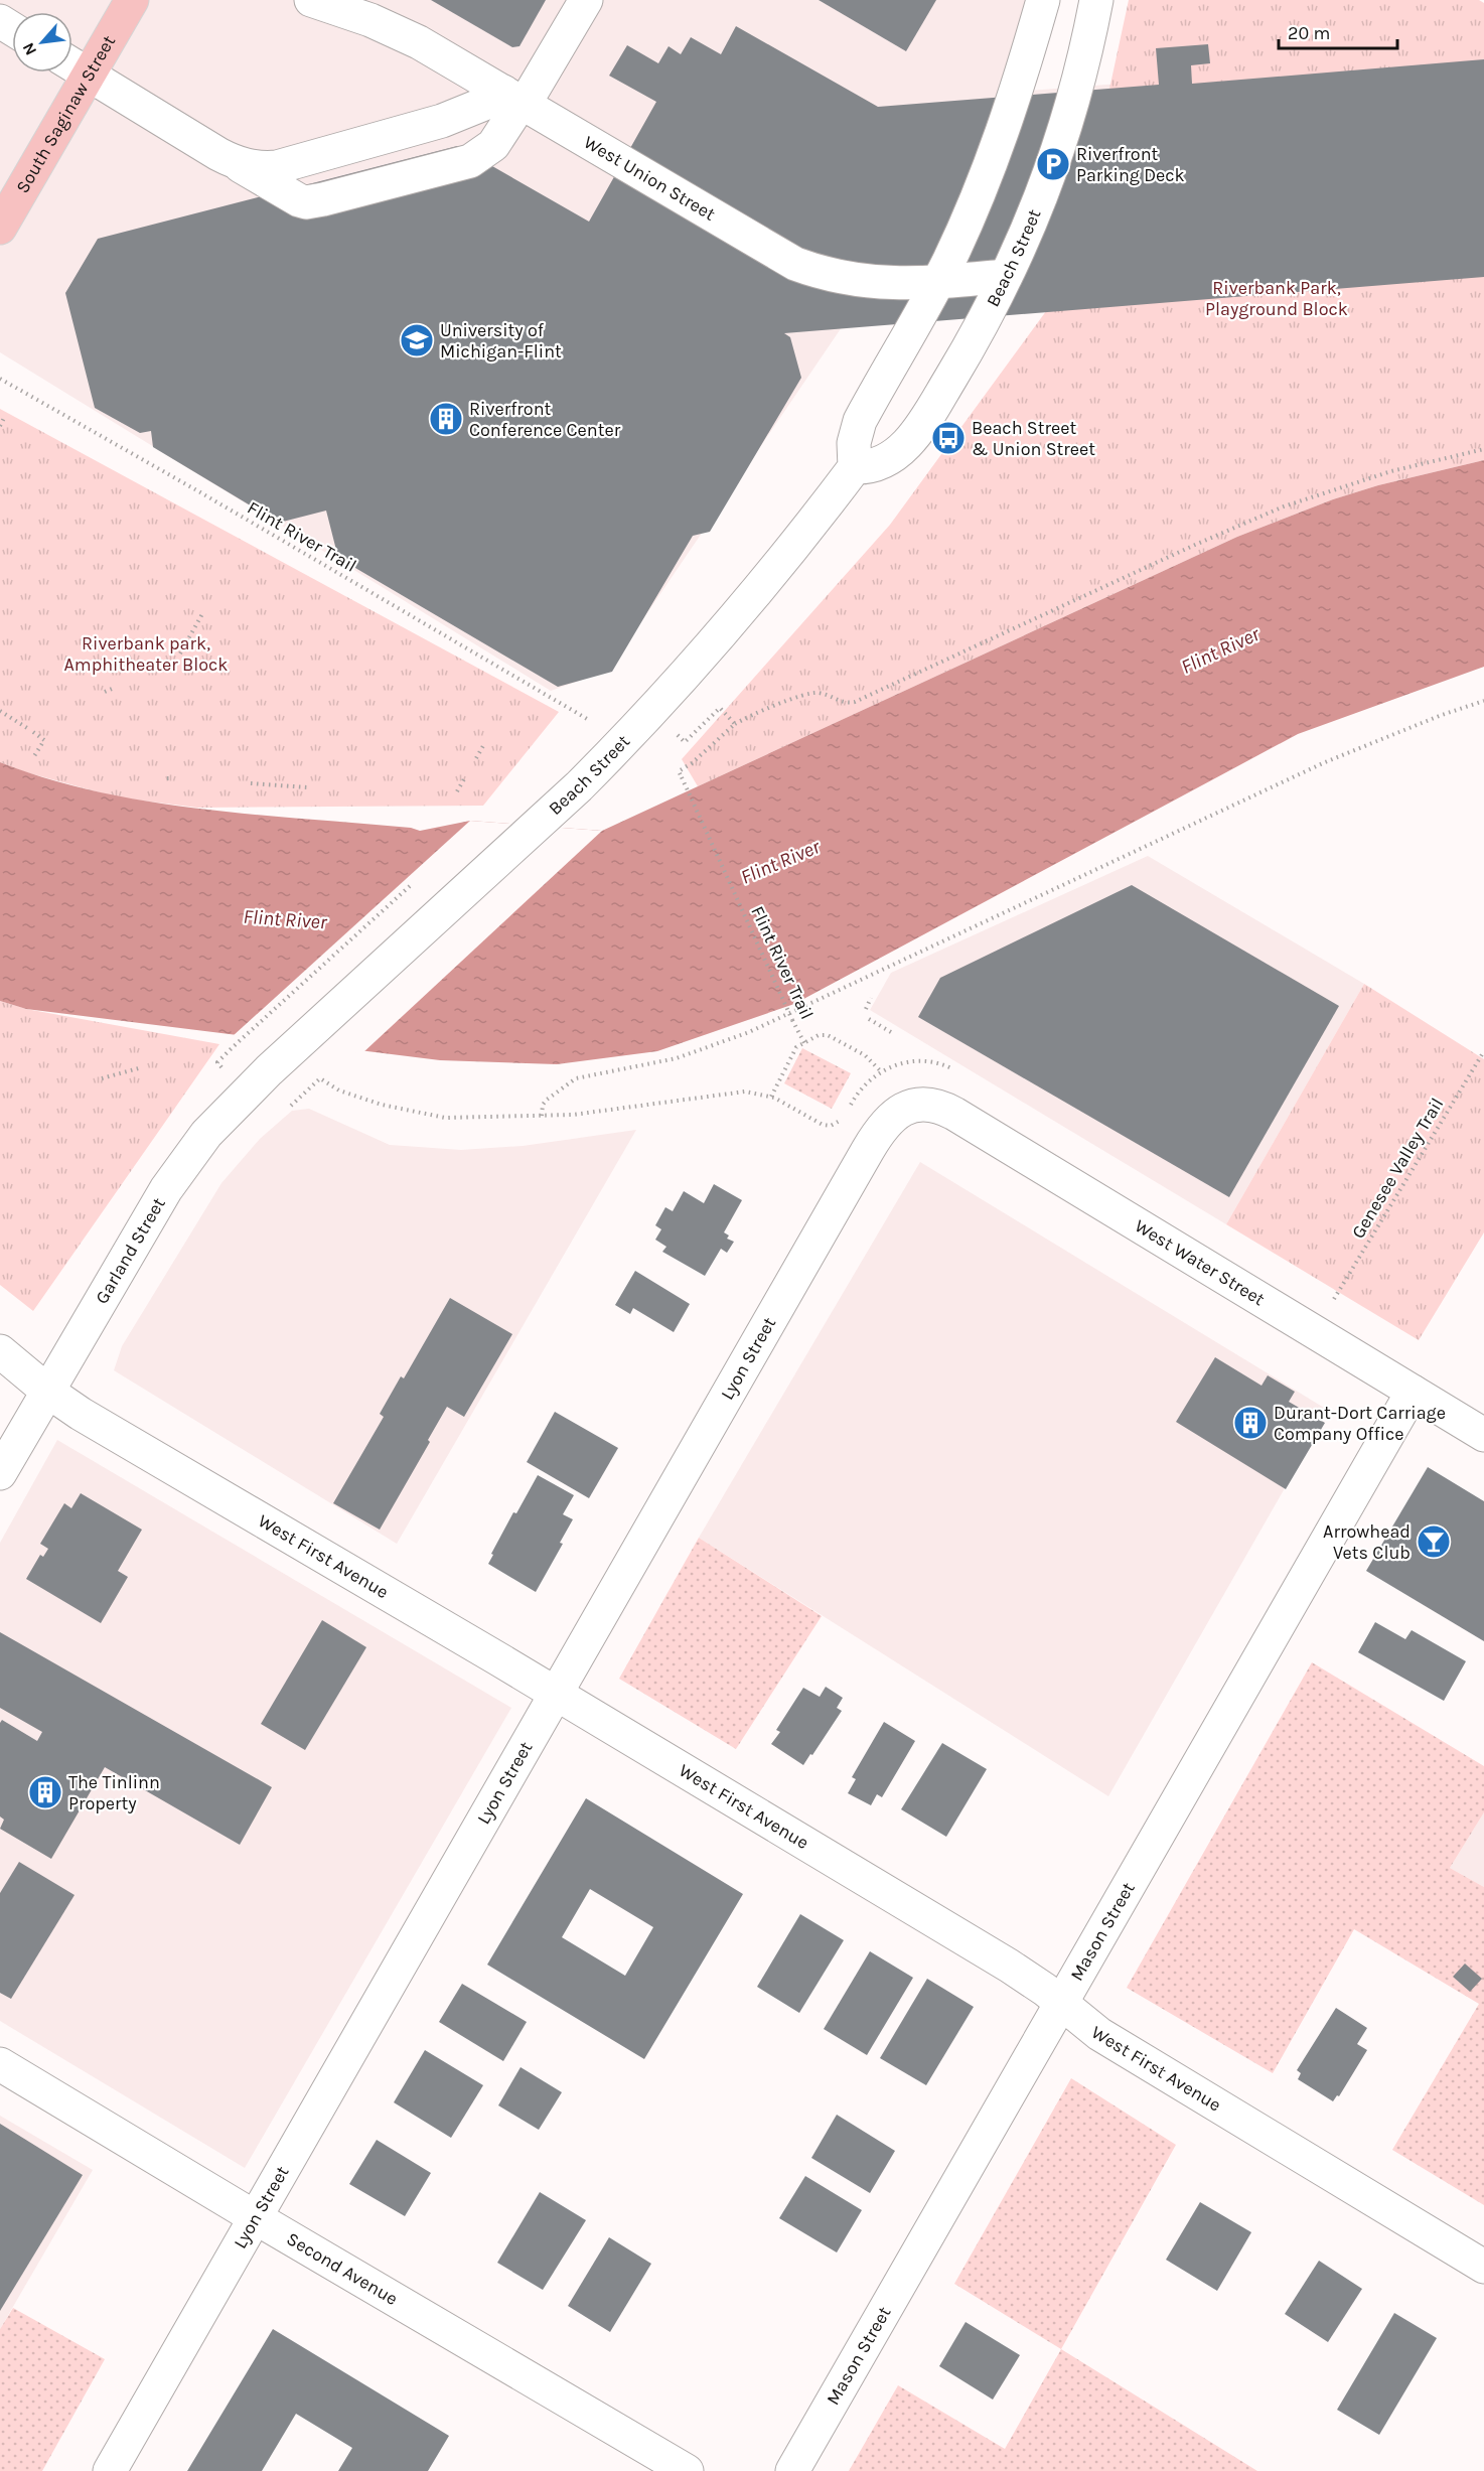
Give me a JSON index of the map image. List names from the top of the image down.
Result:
{
  "streets": {
    "main road": ["South Saginaw Street"],
    "street": [
      "West Union Street",
      "Beach Street",
      "Garland Street",
      "West Water Street",
      "Lyon Street",
      "West First Avenue",
      "Mason Street",
      "Second Avenue"
    ],
    "path": ["Flint River Trail", "Genesee Valley Trail"]
  },
  "crossings": [
    ["West Union Street", "Beach Street"],
    ["Beach Street", "Garland Street"],
    ["Garland Street", "West First Avenue"],
    ["West Water Street", "Lyon Street"],
    ["West Water Street", "Mason Street"],
    ["Lyon Street", "West First Avenue"],
    ["Lyon Street", "Second Avenue"],
    ["West First Avenue", "Mason Street"]
  ],
  "water": ["Flint River"],
  "parks": ["Riverbank Park, Playground Block", "Riverbank park, Amphitheater Block"],
  "places": {
    "parking": ["Riverfront Parking Deck"],
    "school or university": ["University of Michigan-Flint"],
    "building": ["Riverfront Conference Center", "Durant-Dort Carriage Company Office", "The Tinlinn Property"],
    "bus stop": ["Beach Street & Union Street"],
    "bar": ["Arrowhead Vets Club"]
  },
  "scale_bar": "20 m",
  "north": "bottom left"
}
